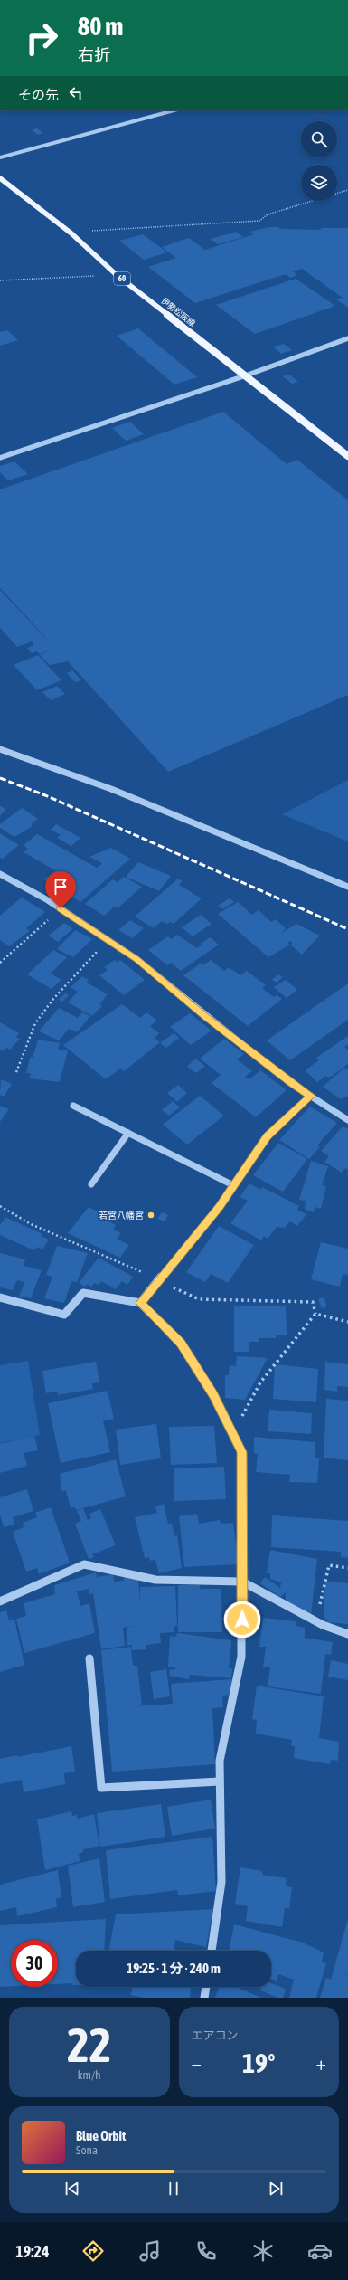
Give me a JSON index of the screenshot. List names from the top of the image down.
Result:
{
  "streets": {
    "main road": ["60", "伊勢松阪線"]
  },
  "places": ["若宮八幡宮"],
  "page": {
    "turn": ["80 m", "右折"],
    "then": "その先",
    "limit": "30",
    "trip": "19:25 · 1 分 · 240 m",
    "tile": [
      ["22", "km/h"],
      "エアコン"
    ],
    "heat": ["−", "19°", "+"],
    "song": ["Blue Orbit", "Sona"],
    "tabs": "19:24"
  }
}
